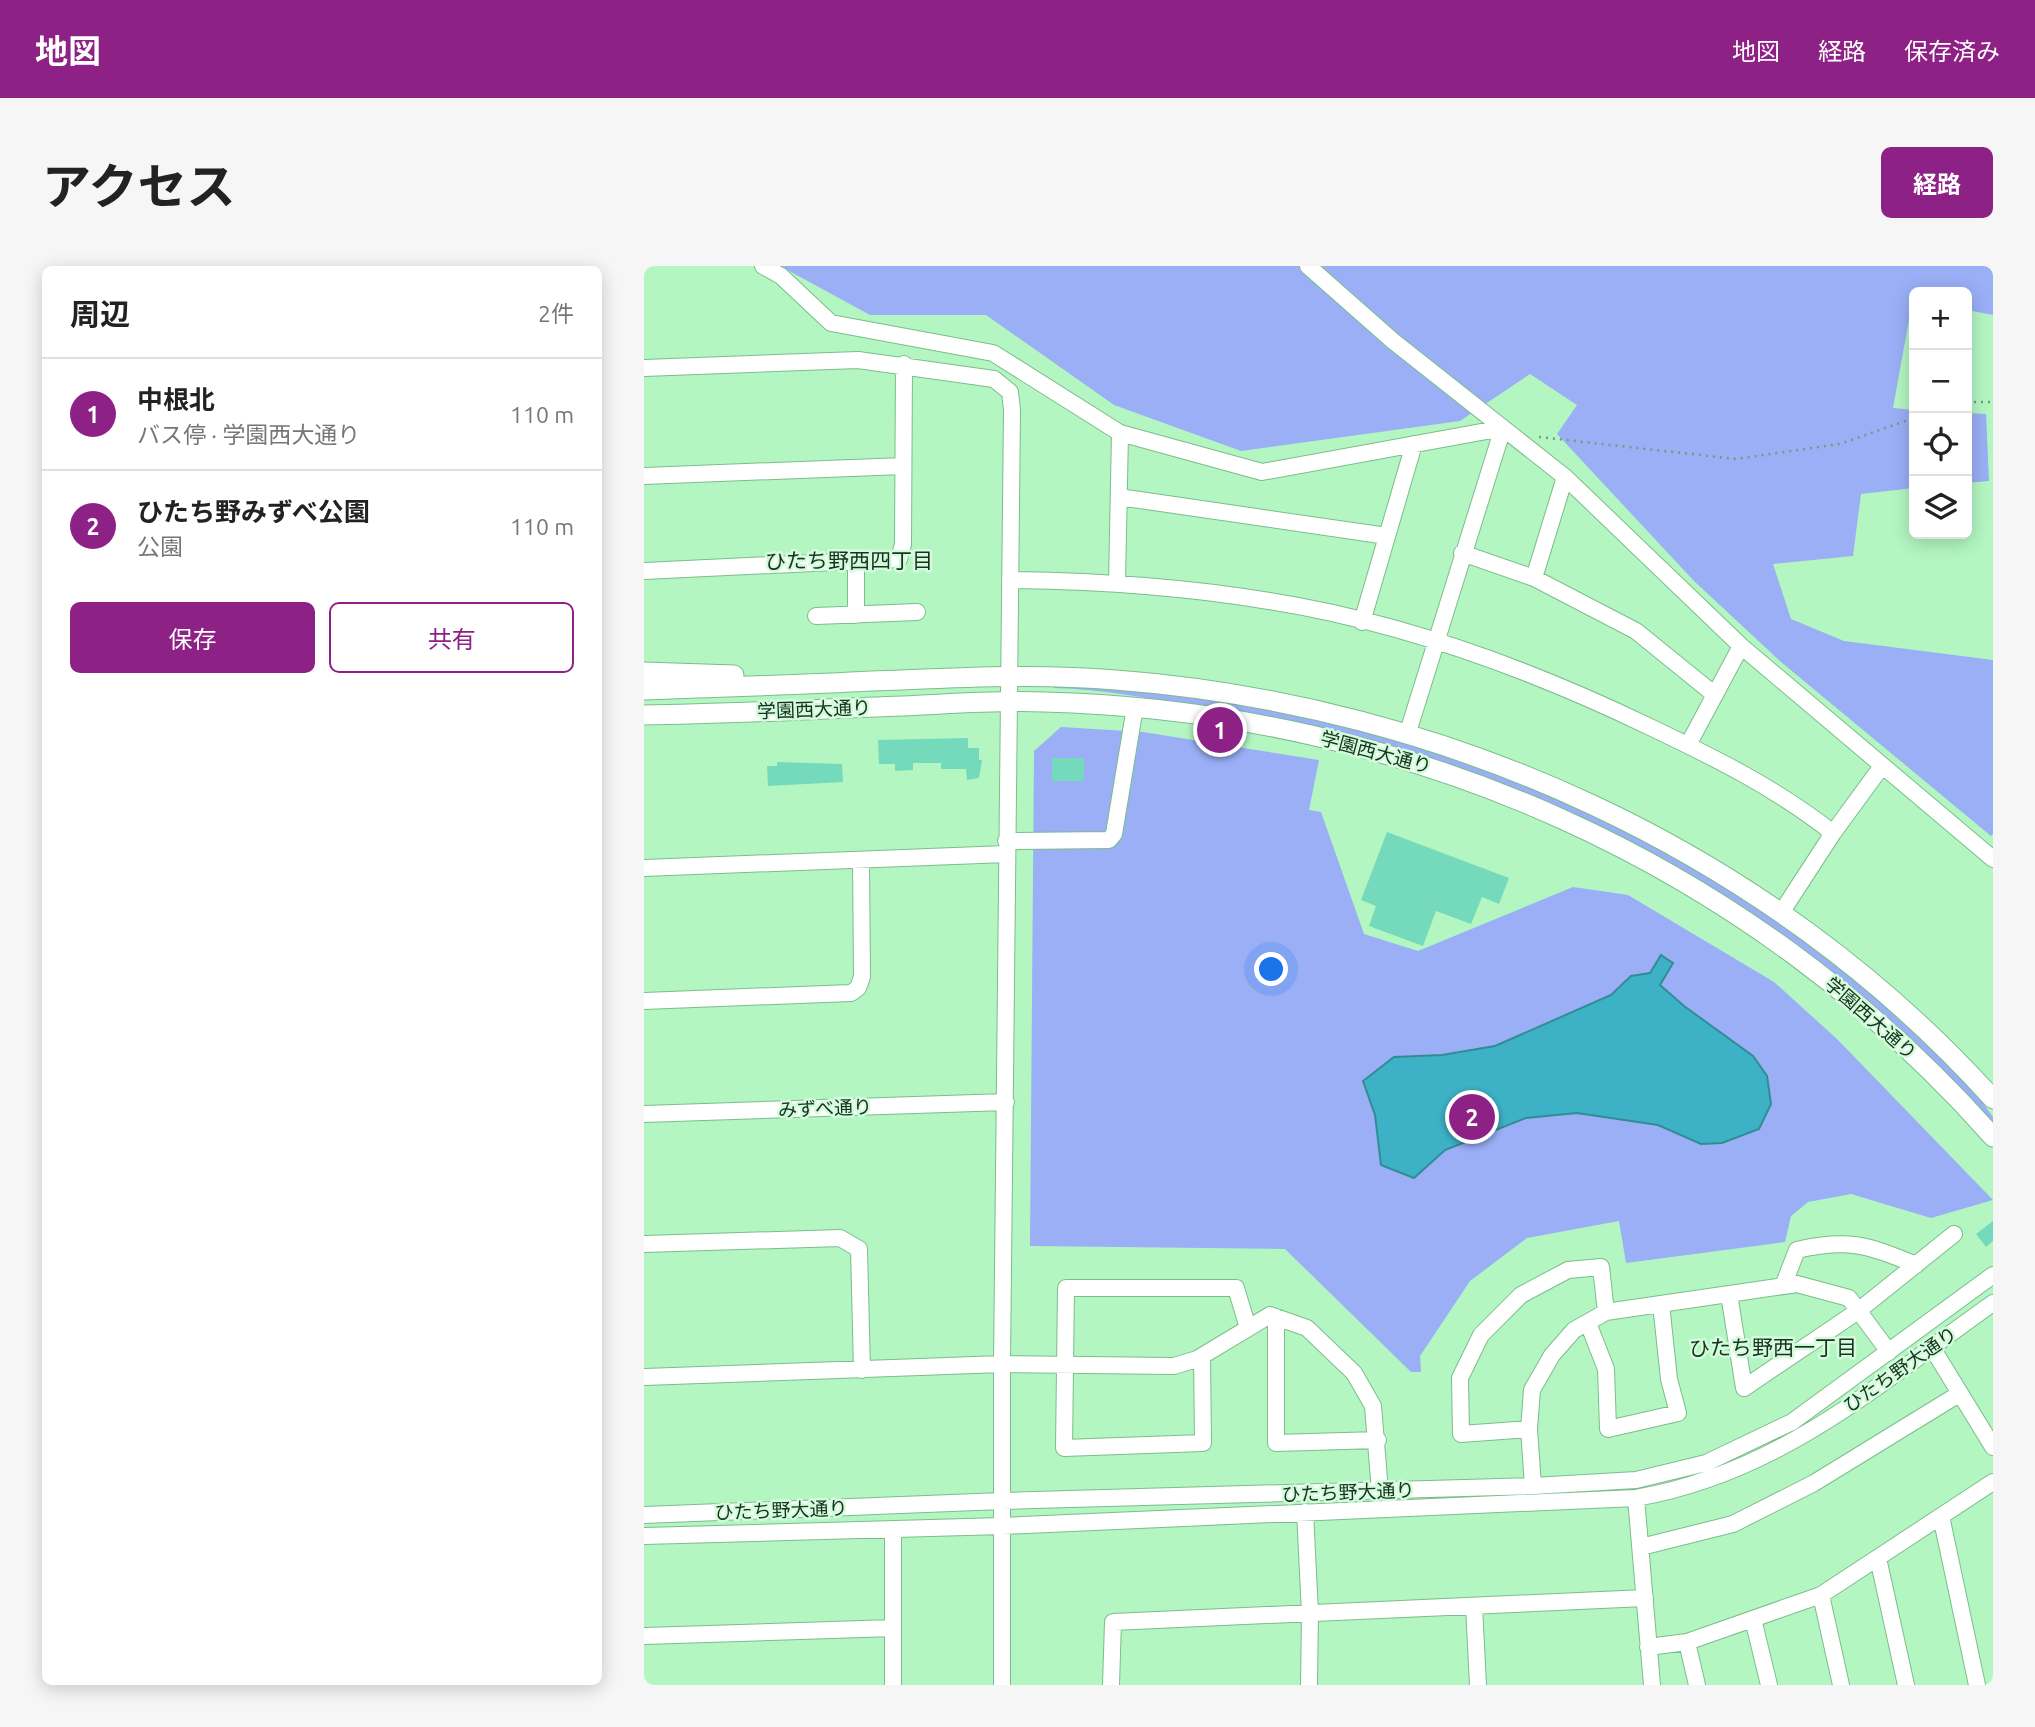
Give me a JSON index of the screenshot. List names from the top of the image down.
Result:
{
  "streets": {
    "main road": ["学園西大通り"],
    "street": ["みずべ通り", "ひたち野大通り"]
  },
  "districts": ["ひたち野西四丁目", "ひたち野西一丁目"],
  "page": {
    "header": "地図",
    "nav": ["地図", "経路", "保存済み"],
    "title": "アクセス",
    "buttons": [
      "経路",
      ["保存", "共有"]
    ],
    "heading": ["周辺", "2件"],
    "map_buttons": ["+", "−"],
    "list": [
      {
        "mark": "1",
        "name": "中根北",
        "note": "バス停 · 学園西大通り",
        "value": "110 m"
      },
      {
        "mark": "2",
        "name": "ひたち野みずべ公園",
        "note": "公園",
        "value": "110 m"
      }
    ],
    "pins": ["1", "2"]
  }
}
